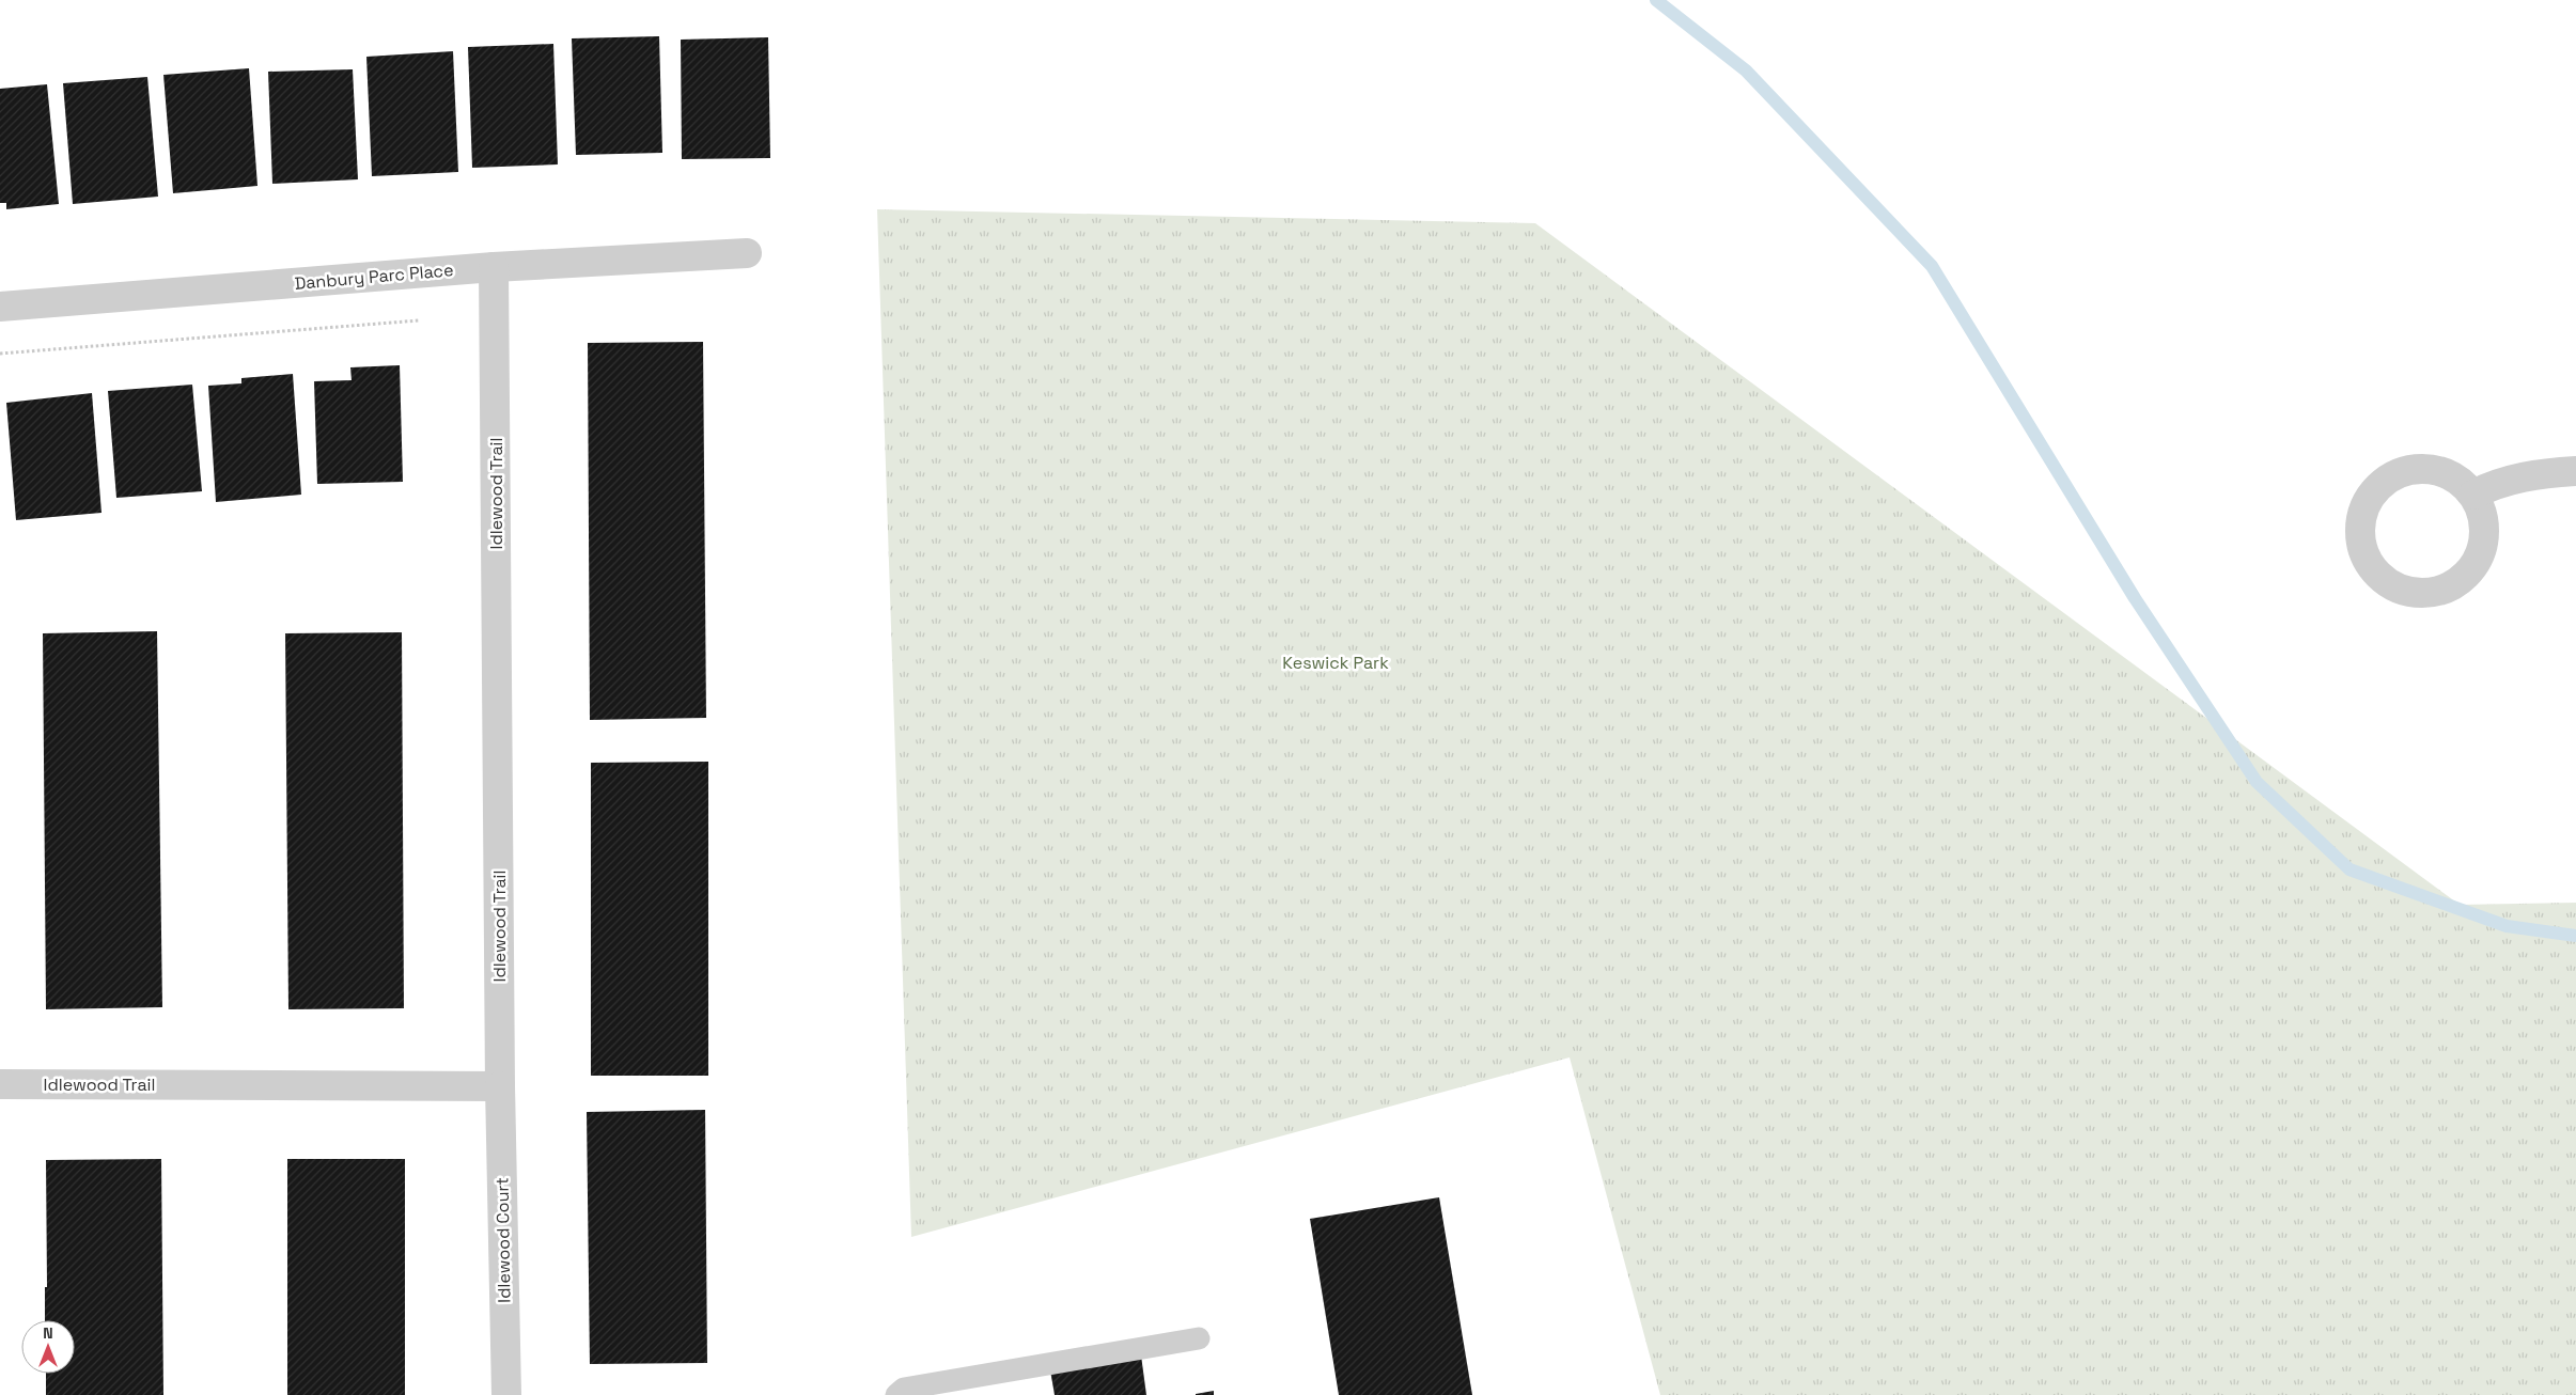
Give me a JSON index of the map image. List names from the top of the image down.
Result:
{
  "streets": {
    "street": ["Danbury Parc Place", "Idlewood Trail", "Idlewood Court"]
  },
  "crossings": [
    ["Danbury Parc Place", "Idlewood Trail"],
    ["Idlewood Trail", "Idlewood Court"]
  ],
  "parks": ["Keswick Park"],
  "north": "top"
}
